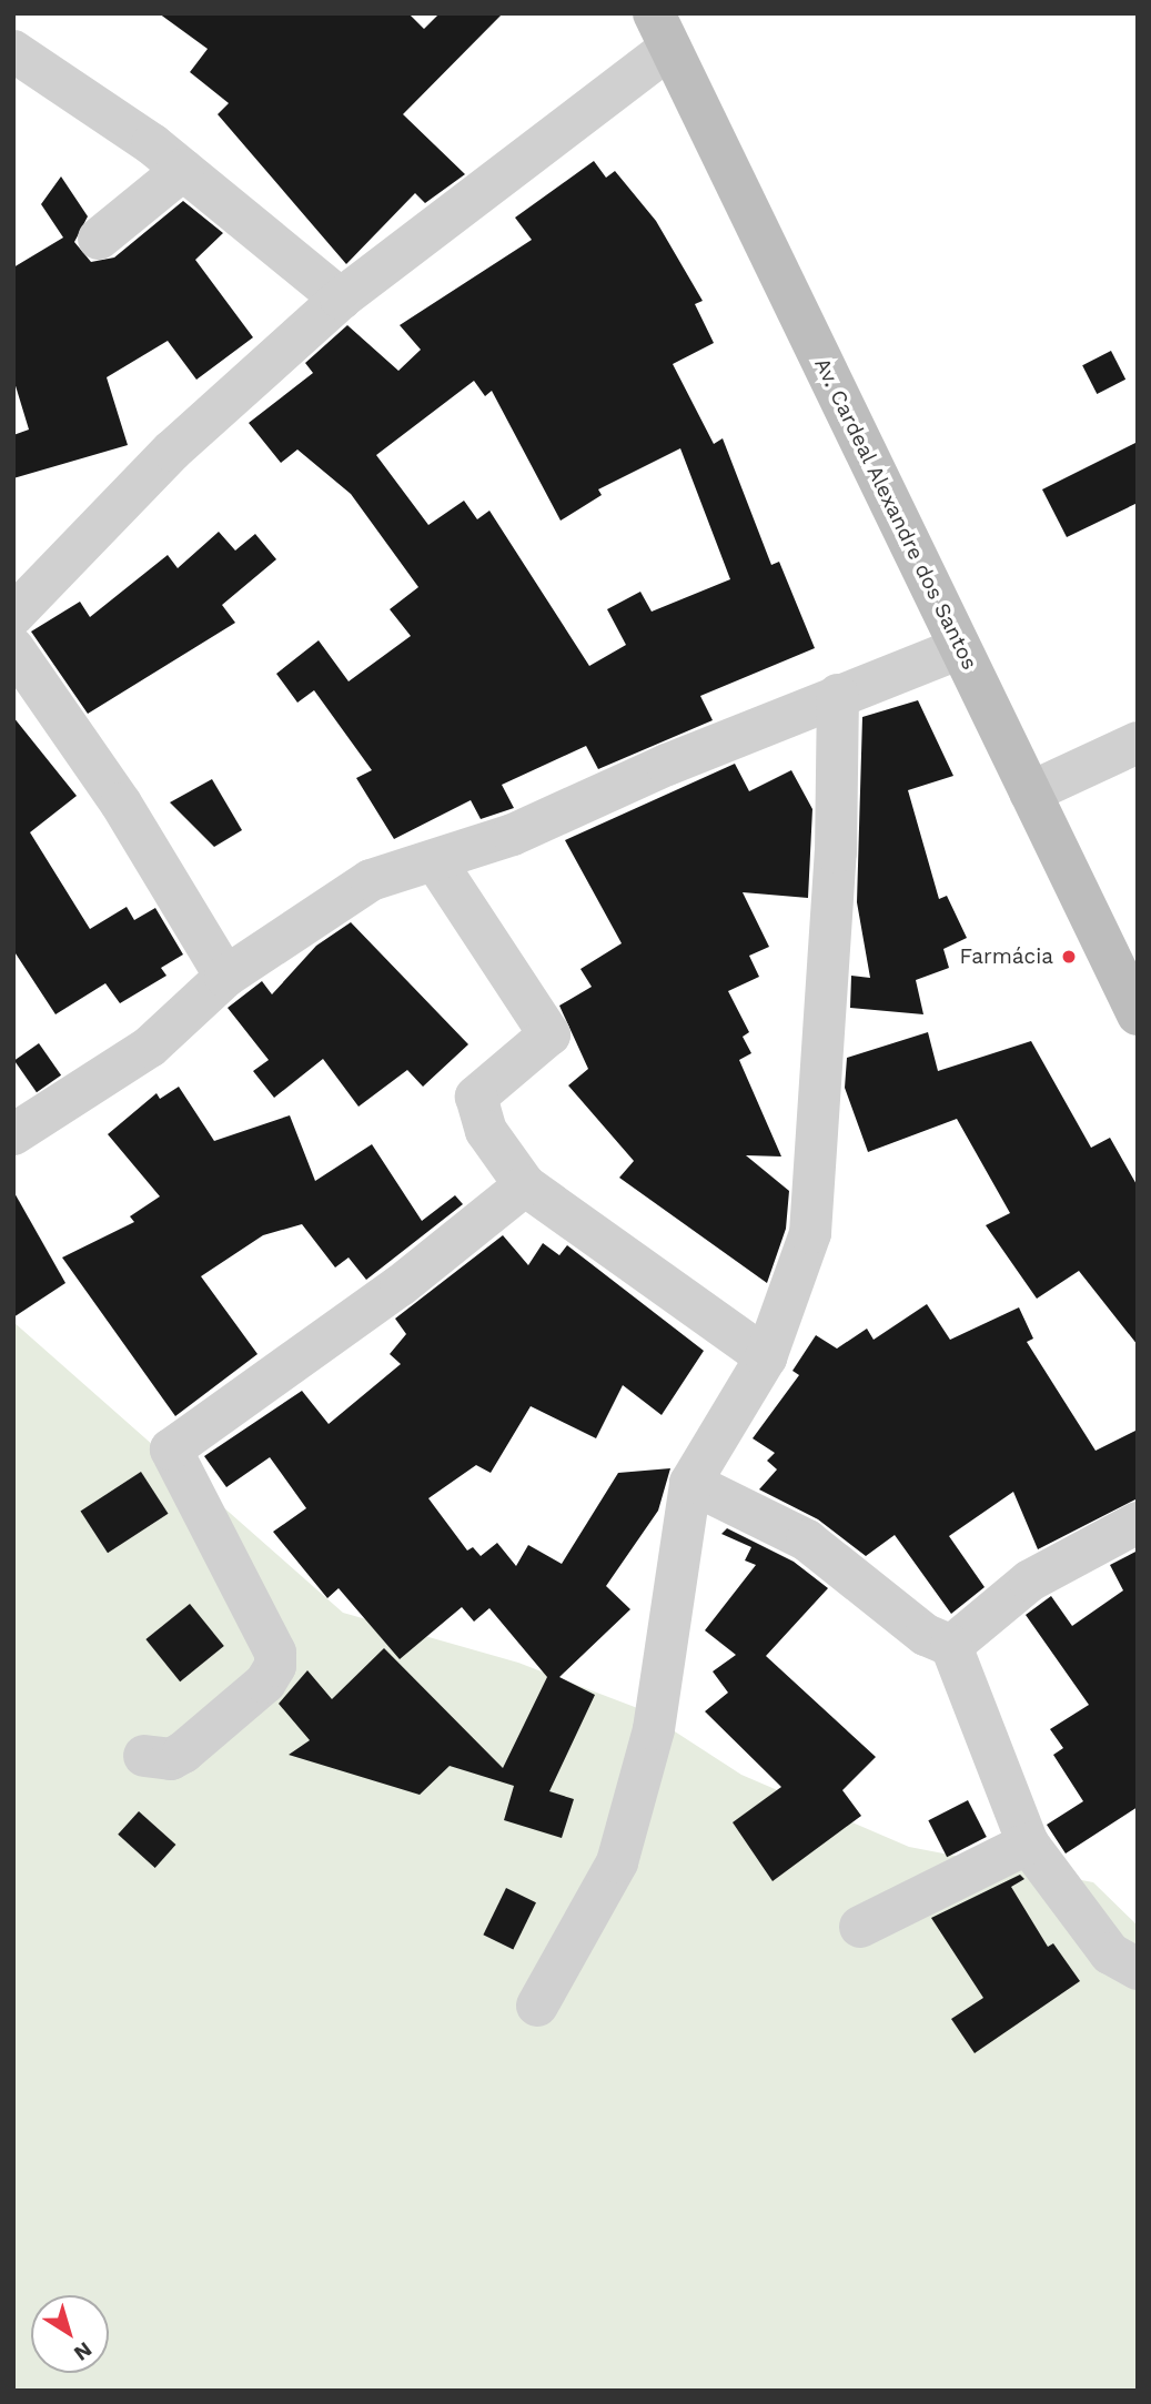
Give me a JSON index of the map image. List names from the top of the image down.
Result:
{
  "streets": {
    "street": ["Av. Cardeal Alexandre dos Santos"]
  },
  "places": ["Farmácia"],
  "north": "bottom right"
}
